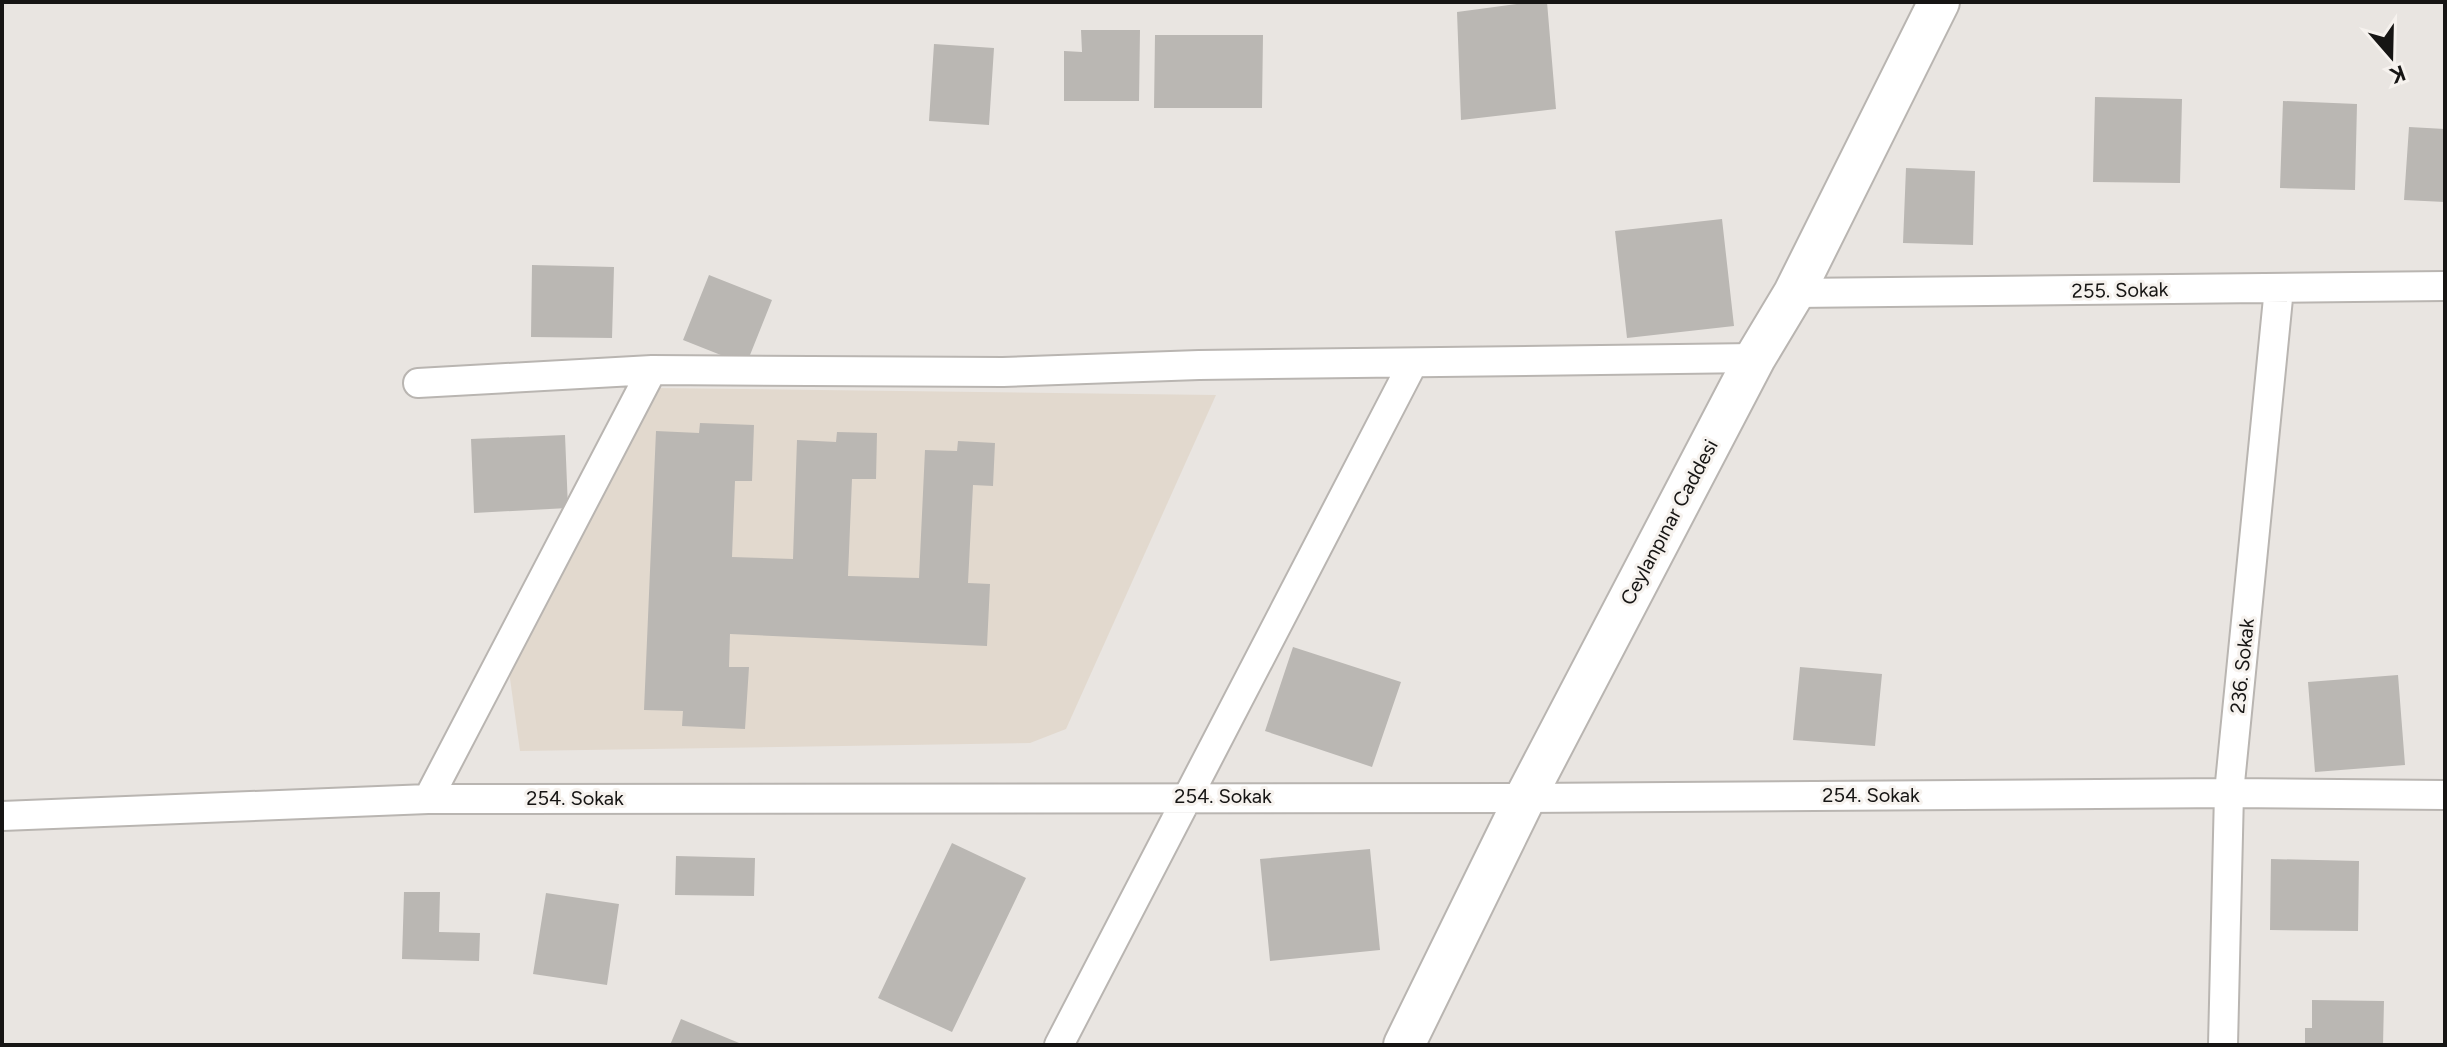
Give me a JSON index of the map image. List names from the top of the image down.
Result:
{
  "streets": {
    "main road": ["Ceylanpınar Caddesi"],
    "street": ["255. Sokak", "236. Sokak", "254. Sokak"]
  },
  "crossings": [
    ["255. Sokak", "Ceylanpınar Caddesi"],
    ["255. Sokak", "236. Sokak"],
    ["Ceylanpınar Caddesi", "254. Sokak"],
    ["236. Sokak", "254. Sokak"]
  ],
  "north": "bottom"
}
